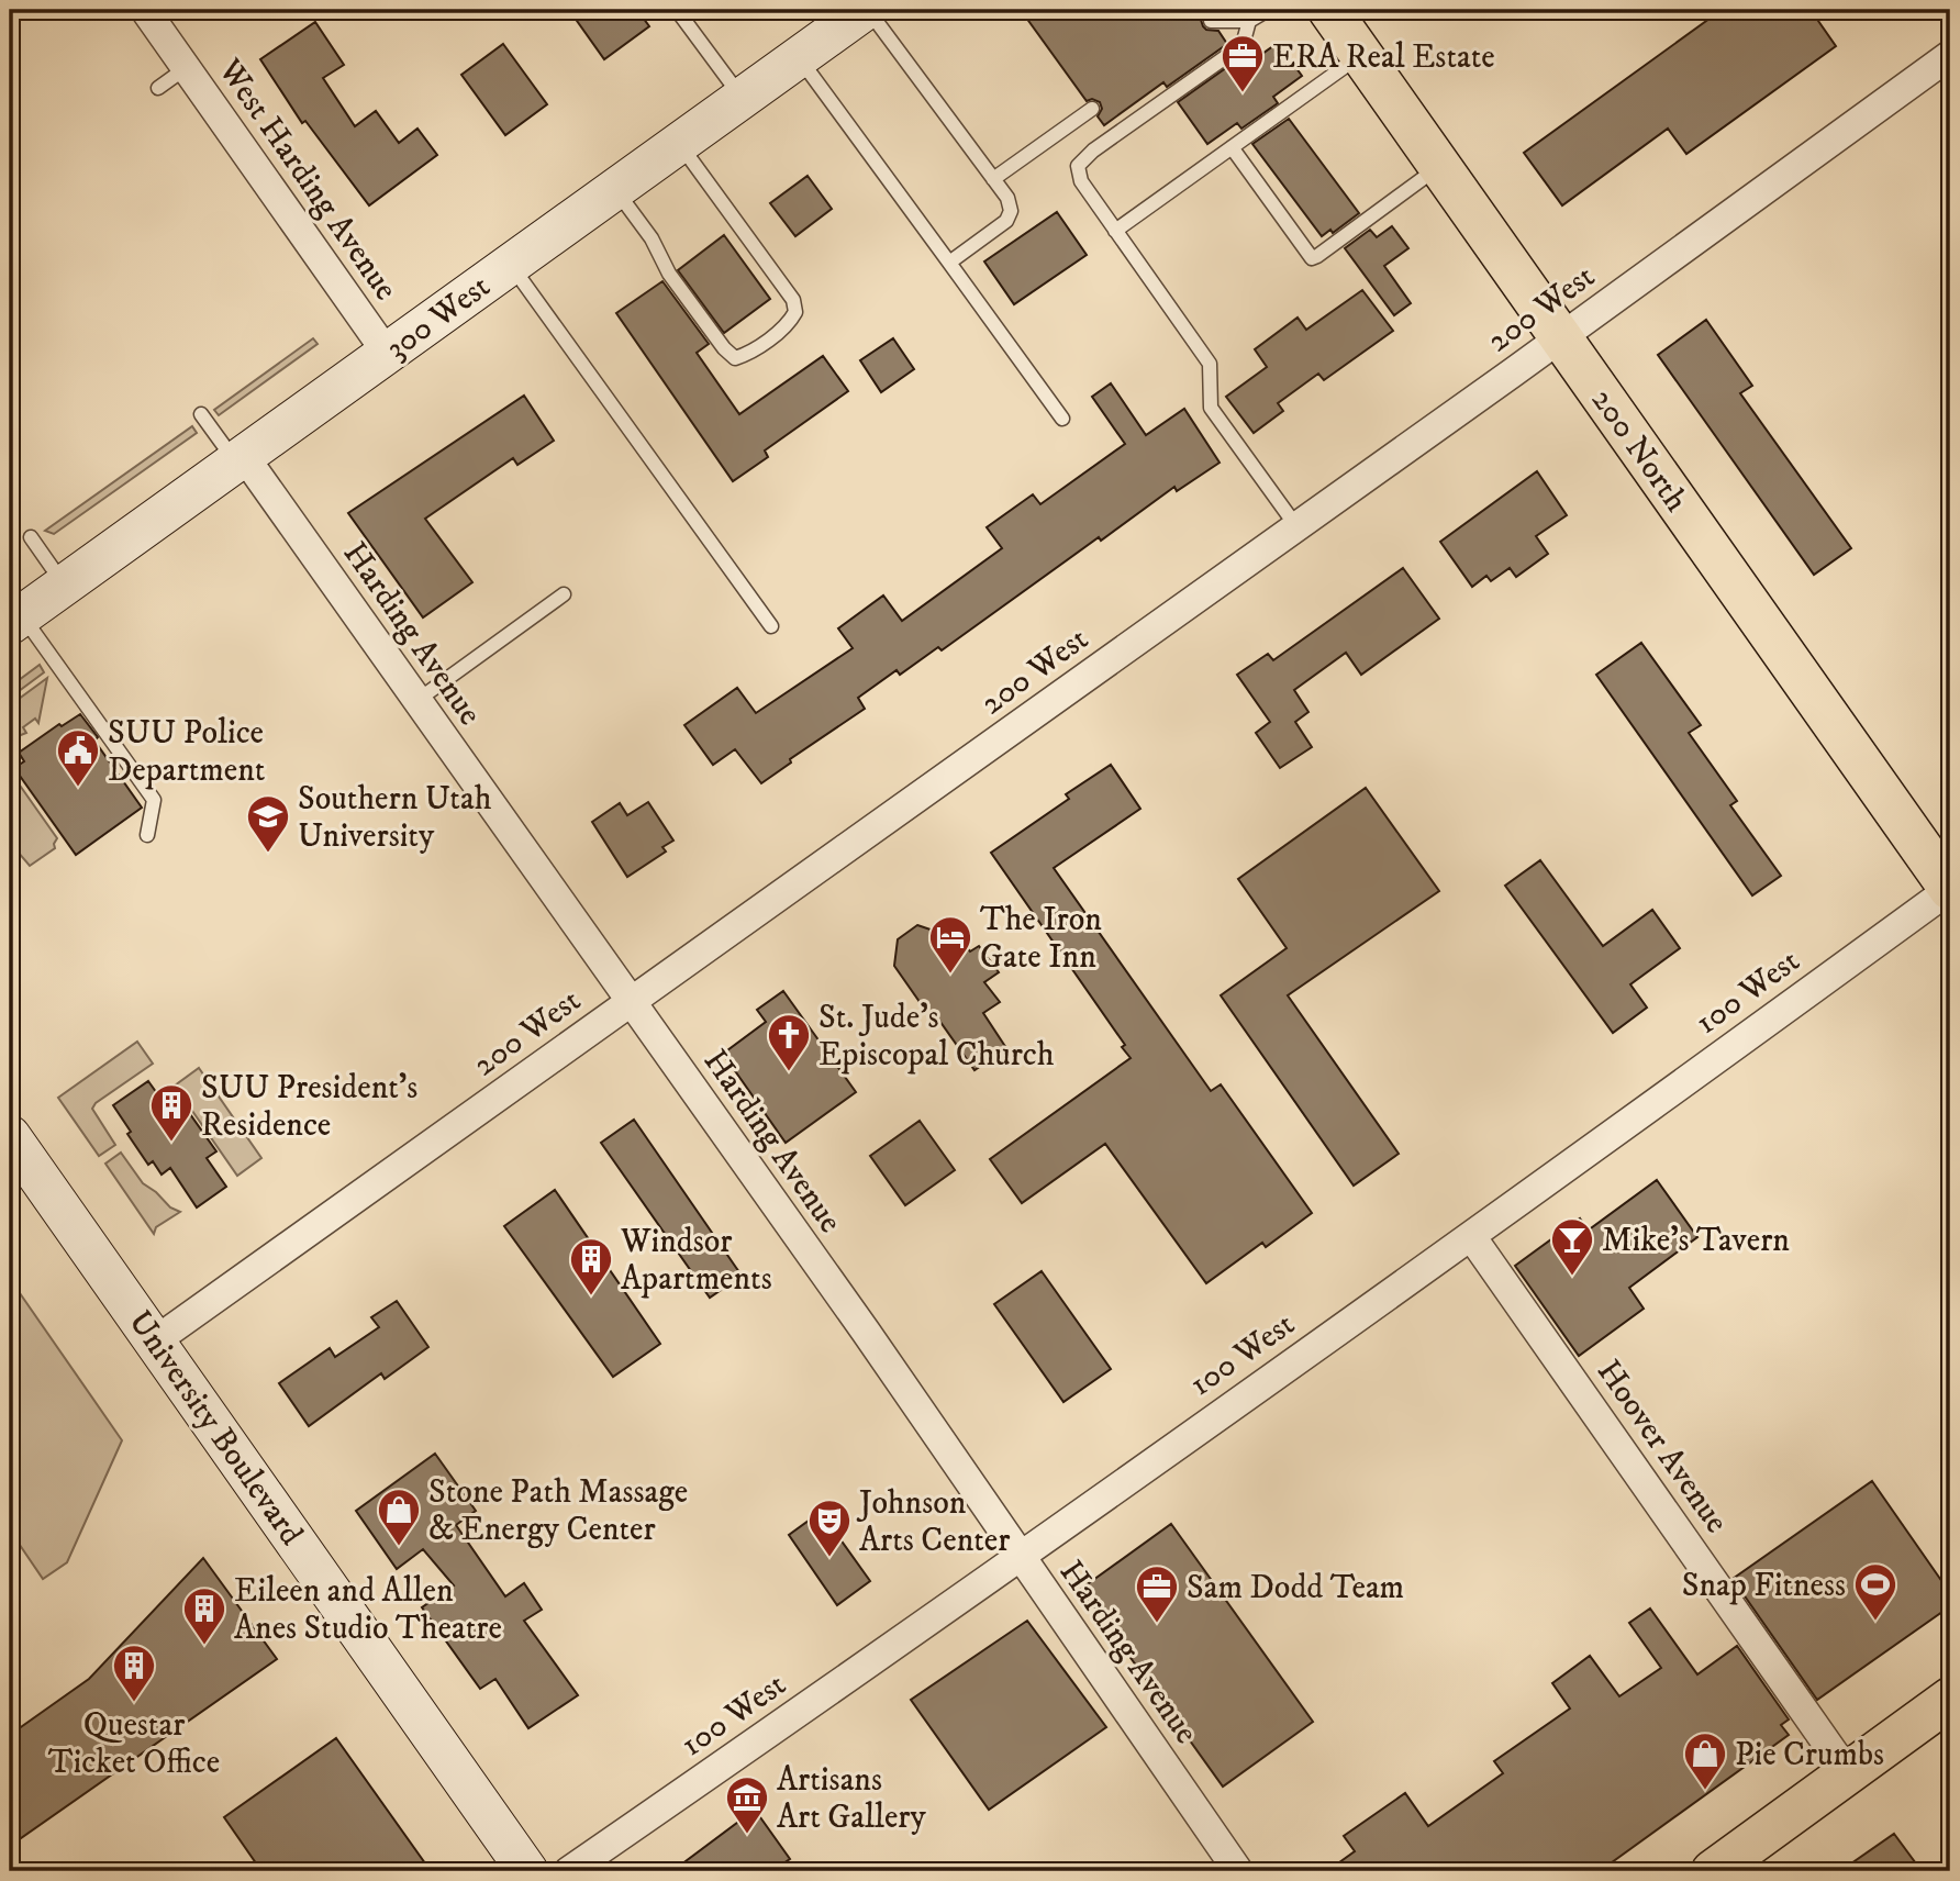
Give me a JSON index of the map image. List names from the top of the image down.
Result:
{
  "streets": {
    "main road": ["200 North"],
    "street": [
      "West Harding Avenue",
      "200 West",
      "300 West",
      "Harding Avenue",
      "100 West",
      "University Boulevard",
      "Hoover Avenue"
    ]
  },
  "crossings": [
    ["West Harding Avenue", "300 West"],
    ["200 West", "200 North"],
    ["200 West", "Harding Avenue"],
    ["200 West", "University Boulevard"],
    ["300 West", "Harding Avenue"],
    ["200 North", "100 West"],
    ["Harding Avenue", "100 West"],
    ["100 West", "Hoover Avenue"]
  ],
  "places": {
    "office": ["ERA Real Estate", "Sam Dodd Team"],
    "public building": ["SUU Police Department"],
    "school or university": ["Southern Utah University"],
    "hotel": ["The Iron Gate Inn"],
    "church": ["St. Jude's Episcopal Church"],
    "building": [
      "SUU President's Residence",
      "Windsor Apartments",
      "Eileen and Allen Anes Studio Theatre",
      "Questar Ticket Office"
    ],
    "bar": ["Mike's Tavern"],
    "shop": ["Stone Path Massage & Energy Center", "Pie Crumbs"],
    "theatre": ["Johnson Arts Center"],
    "sports": ["Snap Fitness"],
    "museum": ["Artisans Art Gallery"]
  }
}
